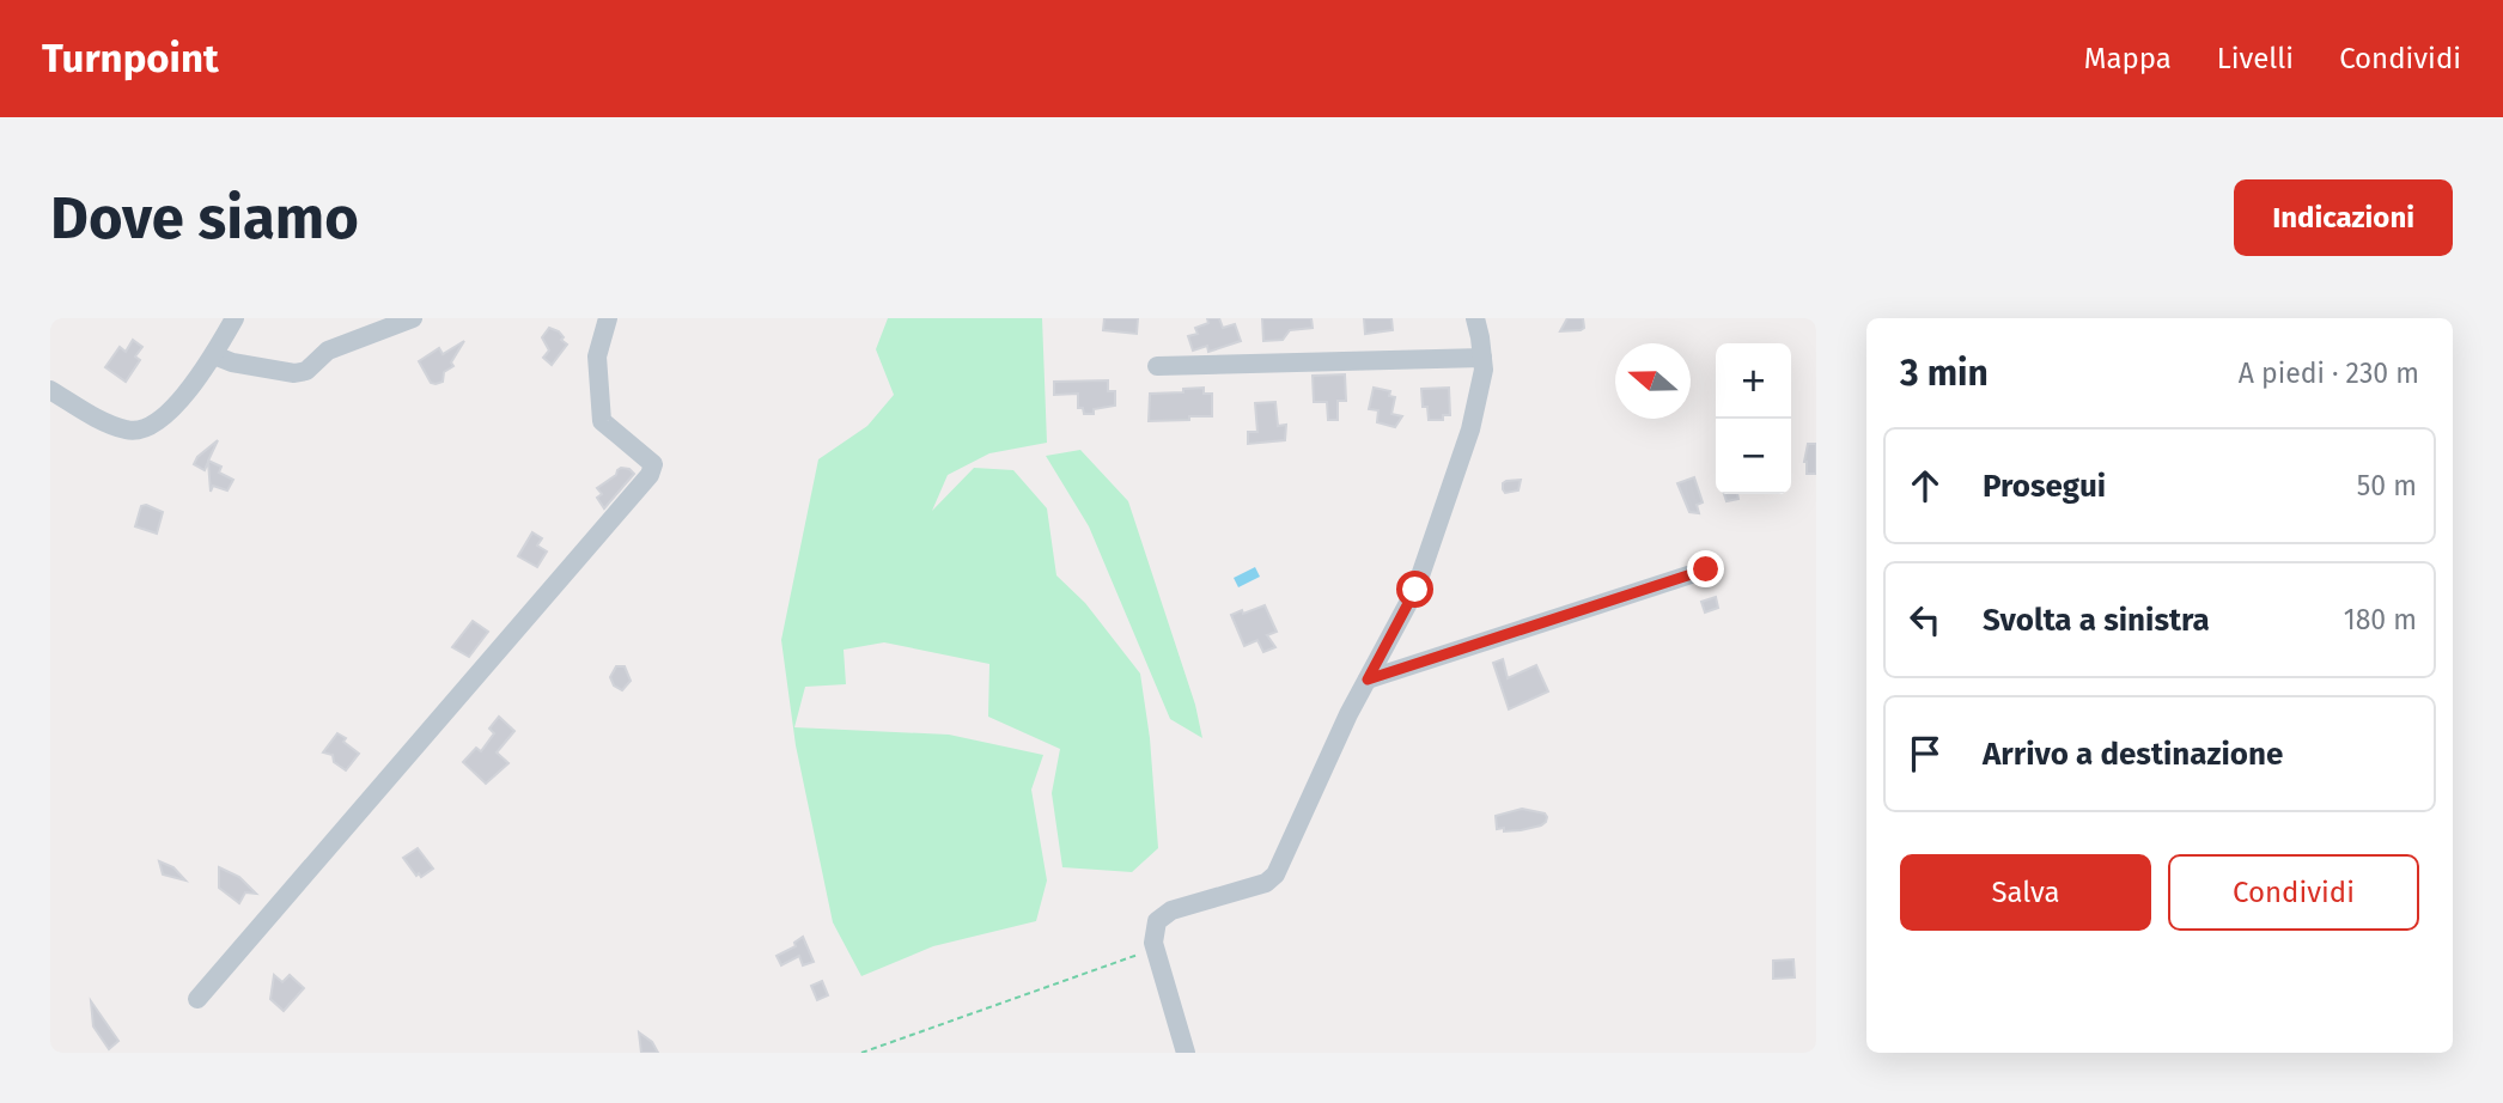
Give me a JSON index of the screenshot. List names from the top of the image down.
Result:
{
  "north": "left",
  "page": {
    "header": "Turnpoint",
    "nav": ["Mappa", "Livelli", "Condividi"],
    "buttons": [
      "Indicazioni",
      ["Salva", "Condividi"]
    ],
    "title": "Dove siamo",
    "heading": ["3 min", "A piedi · 230 m"],
    "map_buttons": ["+", "−"],
    "list": [
      ["Prosegui", "50 m"],
      ["Svolta a sinistra", "180 m"],
      "Arrivo a destinazione"
    ]
  }
}
